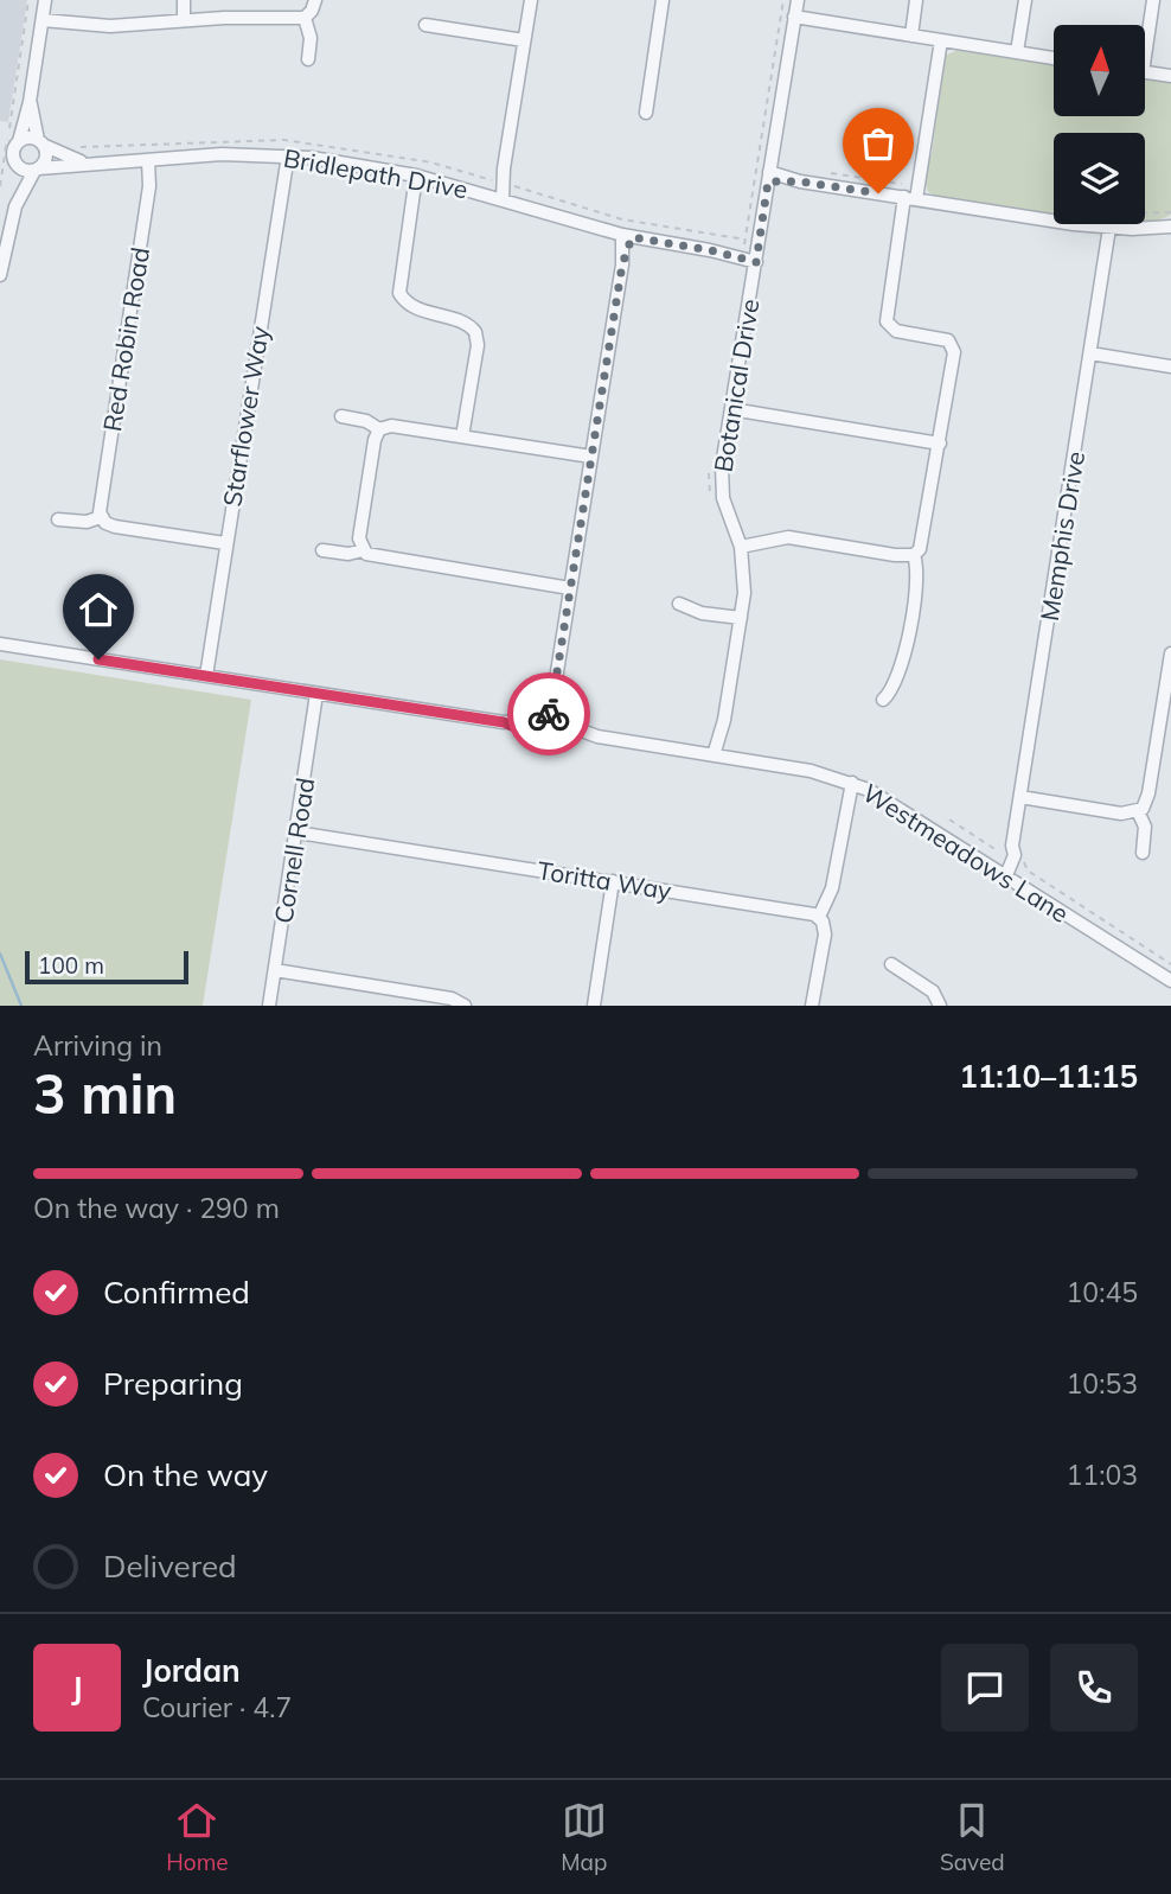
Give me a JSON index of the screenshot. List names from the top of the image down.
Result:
{
  "streets": {
    "street": [
      "Bridlepath Drive",
      "Red Robin Road",
      "Botanical Drive",
      "Starflower Way",
      "Memphis Drive",
      "Cornell Road",
      "Westmeadows Lane",
      "Toritta Way"
    ]
  },
  "crossings": [
    ["Bridlepath Drive", "Red Robin Road"],
    ["Bridlepath Drive", "Botanical Drive"],
    ["Bridlepath Drive", "Starflower Way"],
    ["Botanical Drive", "Westmeadows Lane"],
    ["Memphis Drive", "Westmeadows Lane"],
    ["Cornell Road", "Toritta Way"]
  ],
  "scale_bar": "100 m",
  "north": "top",
  "page": {
    "scale": "100 m",
    "heading": ["3 min", "Arriving in", "11:10–11:15"],
    "panel": ["Jordan", "Courier · 4.7"],
    "bar": "On the way · 290 m",
    "list": [
      ["Confirmed", "10:45"],
      ["Preparing", "10:53"],
      ["On the way", "11:03"],
      "Delivered"
    ],
    "round": "J",
    "tabs": ["Home", "Map", "Saved"]
  }
}
